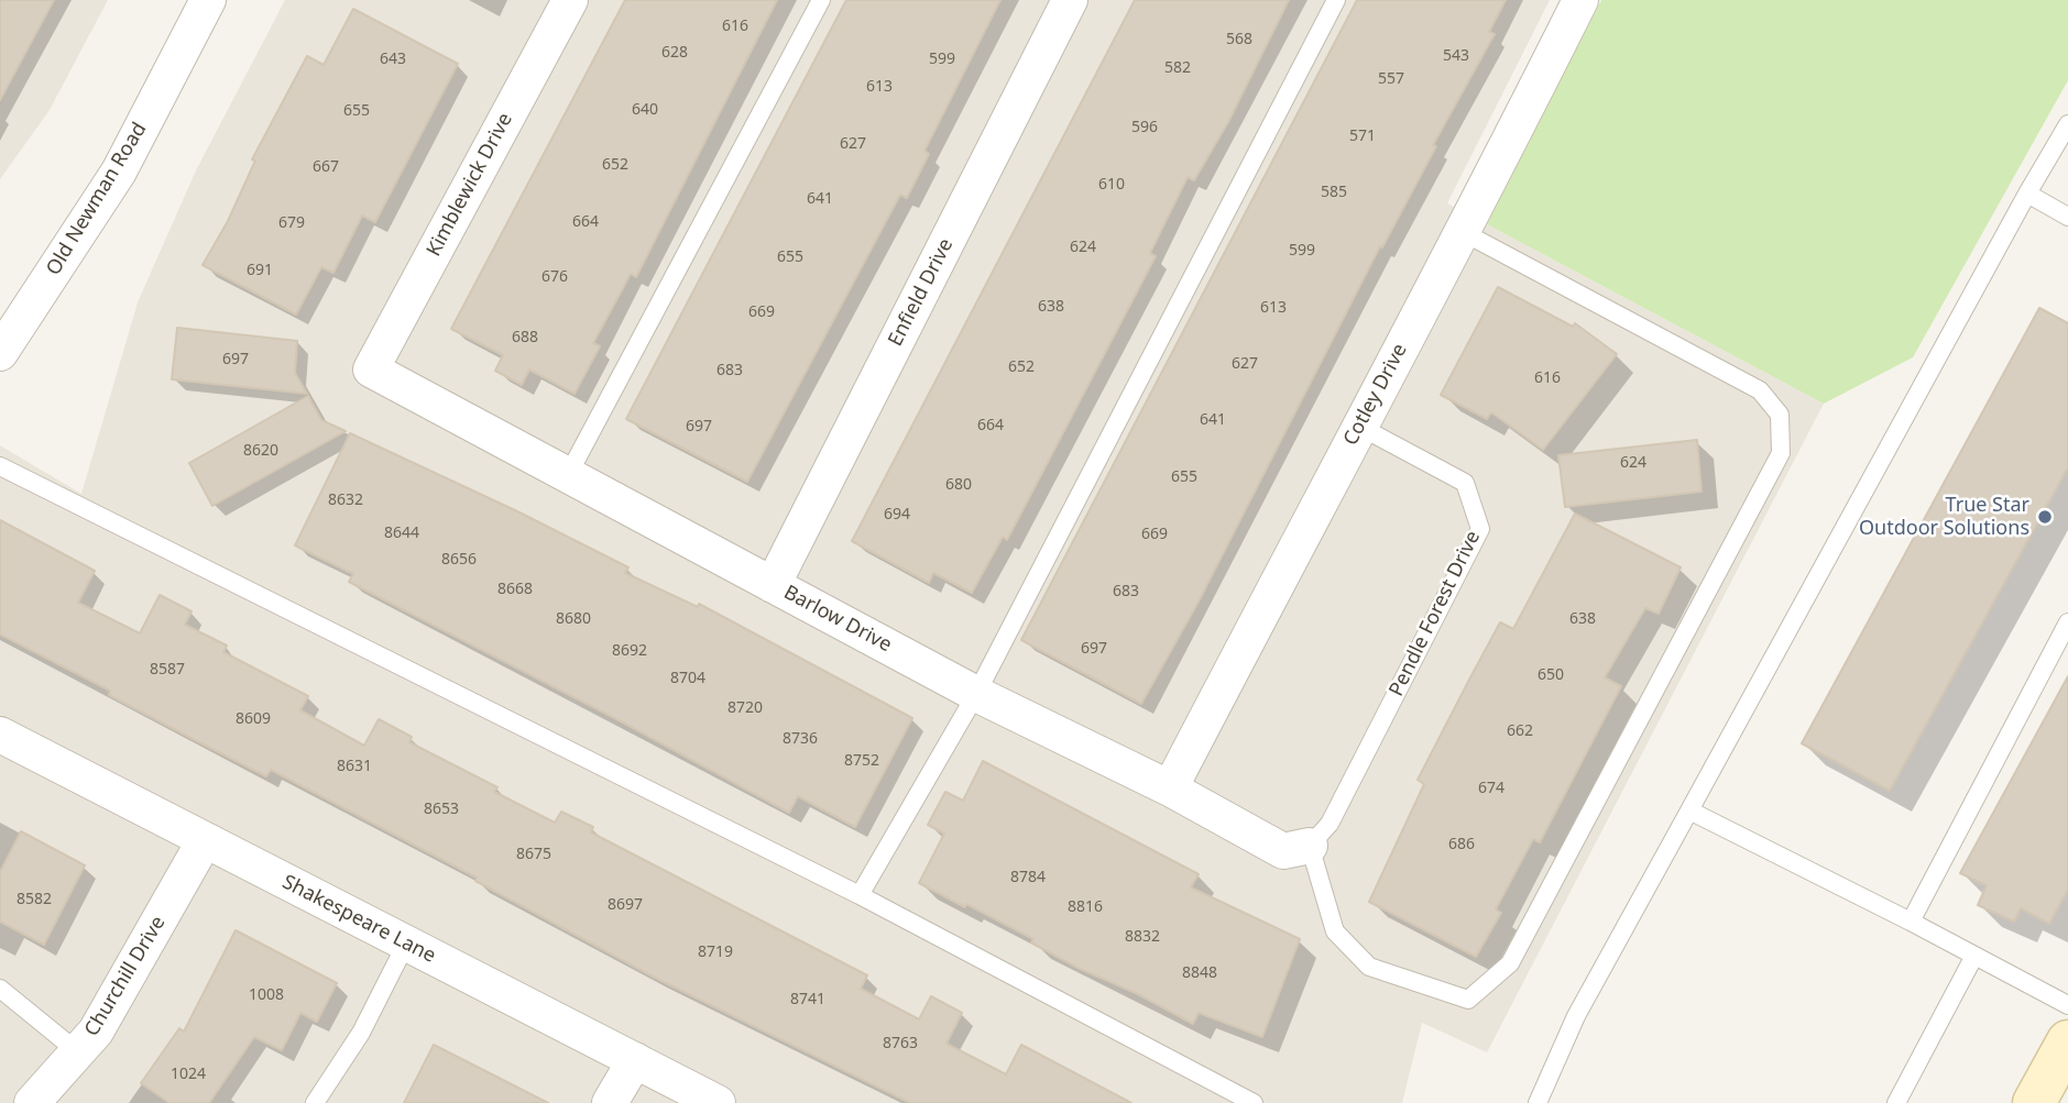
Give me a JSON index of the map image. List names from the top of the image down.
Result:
{
  "streets": {
    "street": [
      "Kimblewick Drive",
      "Old Newman Road",
      "Enfield Drive",
      "Cotley Drive",
      "Barlow Drive",
      "Shakespeare Lane",
      "Churchill Drive"
    ],
    "lane": ["Pendle Forest Drive"]
  },
  "crossings": [
    ["Kimblewick Drive", "Barlow Drive"],
    ["Enfield Drive", "Barlow Drive"],
    ["Cotley Drive", "Pendle Forest Drive"],
    ["Cotley Drive", "Barlow Drive"],
    ["Pendle Forest Drive", "Barlow Drive"],
    ["Shakespeare Lane", "Churchill Drive"]
  ],
  "places": ["True Star Outdoor Solutions"],
  "house_numbers": [
    "616",
    "568",
    "628",
    "543",
    "643",
    "599",
    "582",
    "557",
    "613",
    "640",
    "655",
    "596",
    "571",
    "627",
    "652",
    "667",
    "610",
    "585",
    "641",
    "664",
    "679",
    "624",
    "599",
    "655",
    "691",
    "676",
    "638",
    "613",
    "669",
    "688",
    "697",
    "627",
    "652",
    "683",
    "616",
    "641",
    "664",
    "697",
    "8620",
    "624",
    "655",
    "680",
    "8632",
    "694",
    "8644",
    "669",
    "8656",
    "8668",
    "683",
    "8680",
    "638",
    "697",
    "8692",
    "8587",
    "650",
    "8704",
    "8720",
    "8609",
    "662",
    "8736",
    "8752",
    "8631",
    "674",
    "8653",
    "686",
    "8675",
    "8784",
    "8582",
    "8697",
    "8816",
    "8832",
    "8719",
    "8848",
    "1008",
    "8741",
    "8763",
    "1024"
  ]
}
